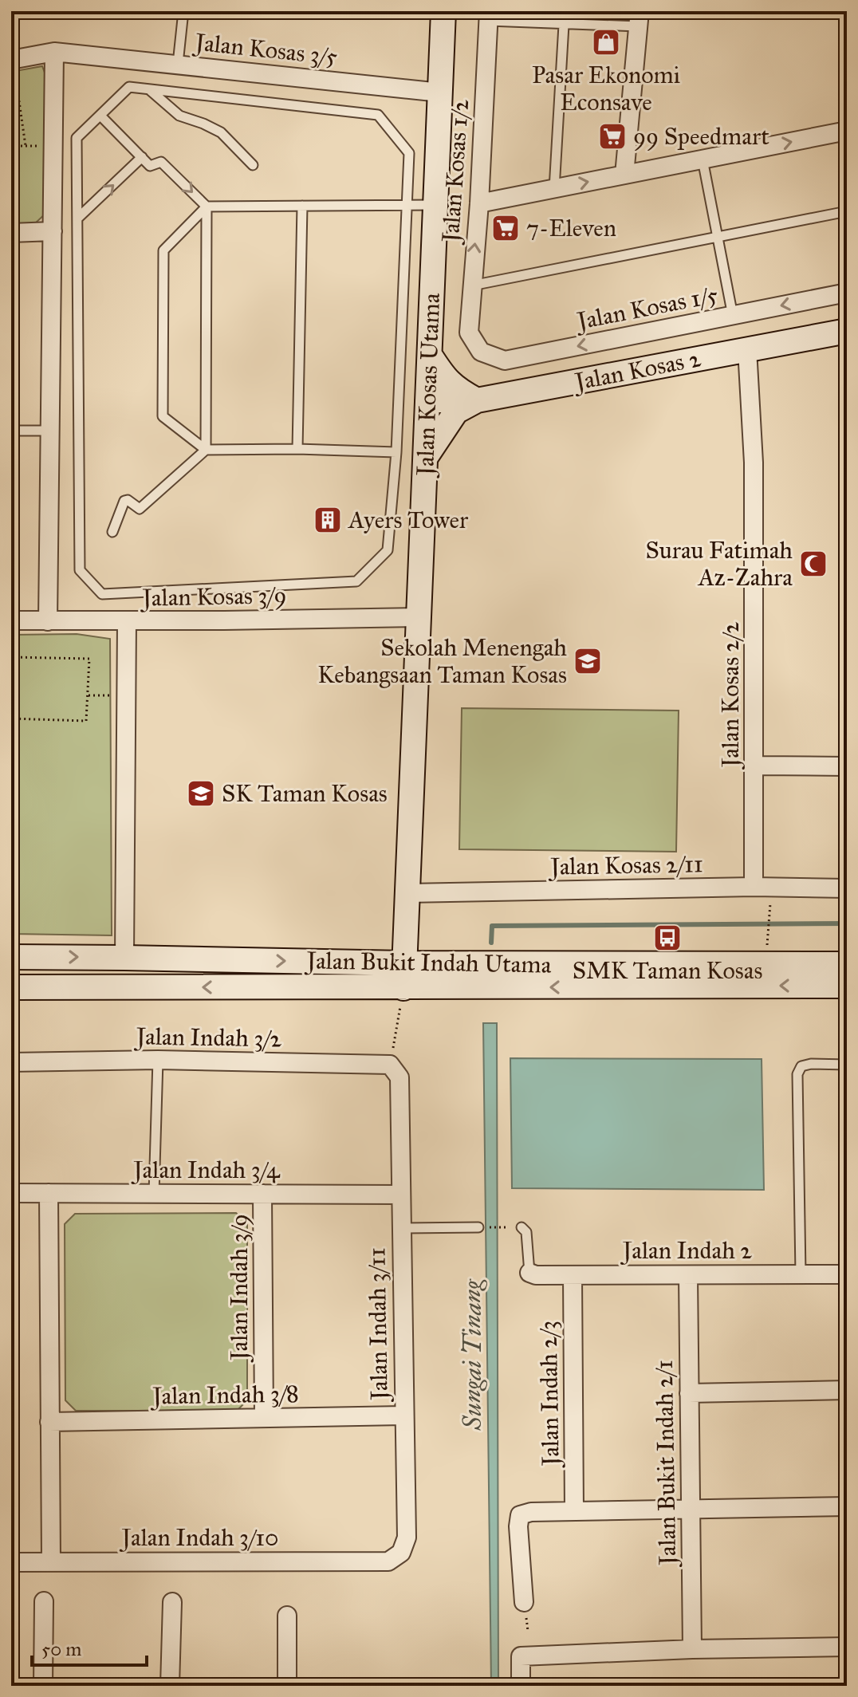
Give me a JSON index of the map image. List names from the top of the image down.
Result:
{
  "streets": {
    "street": [
      "Jalan Kosas 3/5",
      "Jalan Kosas 1/2",
      "Jalan Kosas 1/5",
      "Jalan Kosas 2",
      "Jalan Kosas Utama",
      "Jalan Kosas 3/9",
      "Jalan Kosas 2/2",
      "Jalan Kosas 2/11",
      "Jalan Bukit Indah Utama",
      "Jalan Indah 3/2",
      "Jalan Indah 3/4",
      "Jalan Indah 2",
      "Jalan Indah 3/9",
      "Jalan Indah 3/11",
      "Jalan Indah 2/3",
      "Jalan Indah 3/8",
      "Jalan Bukit Indah 2/1",
      "Jalan Indah 3/10"
    ]
  },
  "crossings": [
    ["Jalan Kosas 3/5", "Jalan Kosas Utama"],
    ["Jalan Kosas 1/2", "Jalan Kosas 1/5"],
    ["Jalan Kosas 2", "Jalan Kosas Utama"],
    ["Jalan Kosas 2", "Jalan Kosas 2/2"],
    ["Jalan Kosas Utama", "Jalan Kosas 3/9"],
    ["Jalan Kosas Utama", "Jalan Kosas 2/11"],
    ["Jalan Kosas Utama", "Jalan Bukit Indah Utama"],
    ["Jalan Kosas 2/2", "Jalan Kosas 2/11"],
    ["Jalan Indah 3/2", "Jalan Indah 3/11"],
    ["Jalan Indah 3/4", "Jalan Indah 3/9"],
    ["Jalan Indah 3/4", "Jalan Indah 3/11"],
    ["Jalan Indah 2", "Jalan Indah 2/3"],
    ["Jalan Indah 2", "Jalan Bukit Indah 2/1"],
    ["Jalan Indah 3/9", "Jalan Indah 3/8"],
    ["Jalan Indah 3/11", "Jalan Indah 3/8"],
    ["Jalan Indah 3/11", "Jalan Indah 3/10"]
  ],
  "one_way": ["Jalan Kosas 1/5"],
  "water": ["Sungai Tinang"],
  "places": {
    "shop": ["Pasar Ekonomi Econsave"],
    "supermarket": ["99 Speedmart", "7-Eleven"],
    "building": ["Ayers Tower"],
    "mosque": ["Surau Fatimah Az-Zahra"],
    "school or university": ["Sekolah Menengah Kebangsaan Taman Kosas", "SK Taman Kosas"],
    "bus stop": ["SMK Taman Kosas"]
  },
  "scale_bar": "50 m"
}
